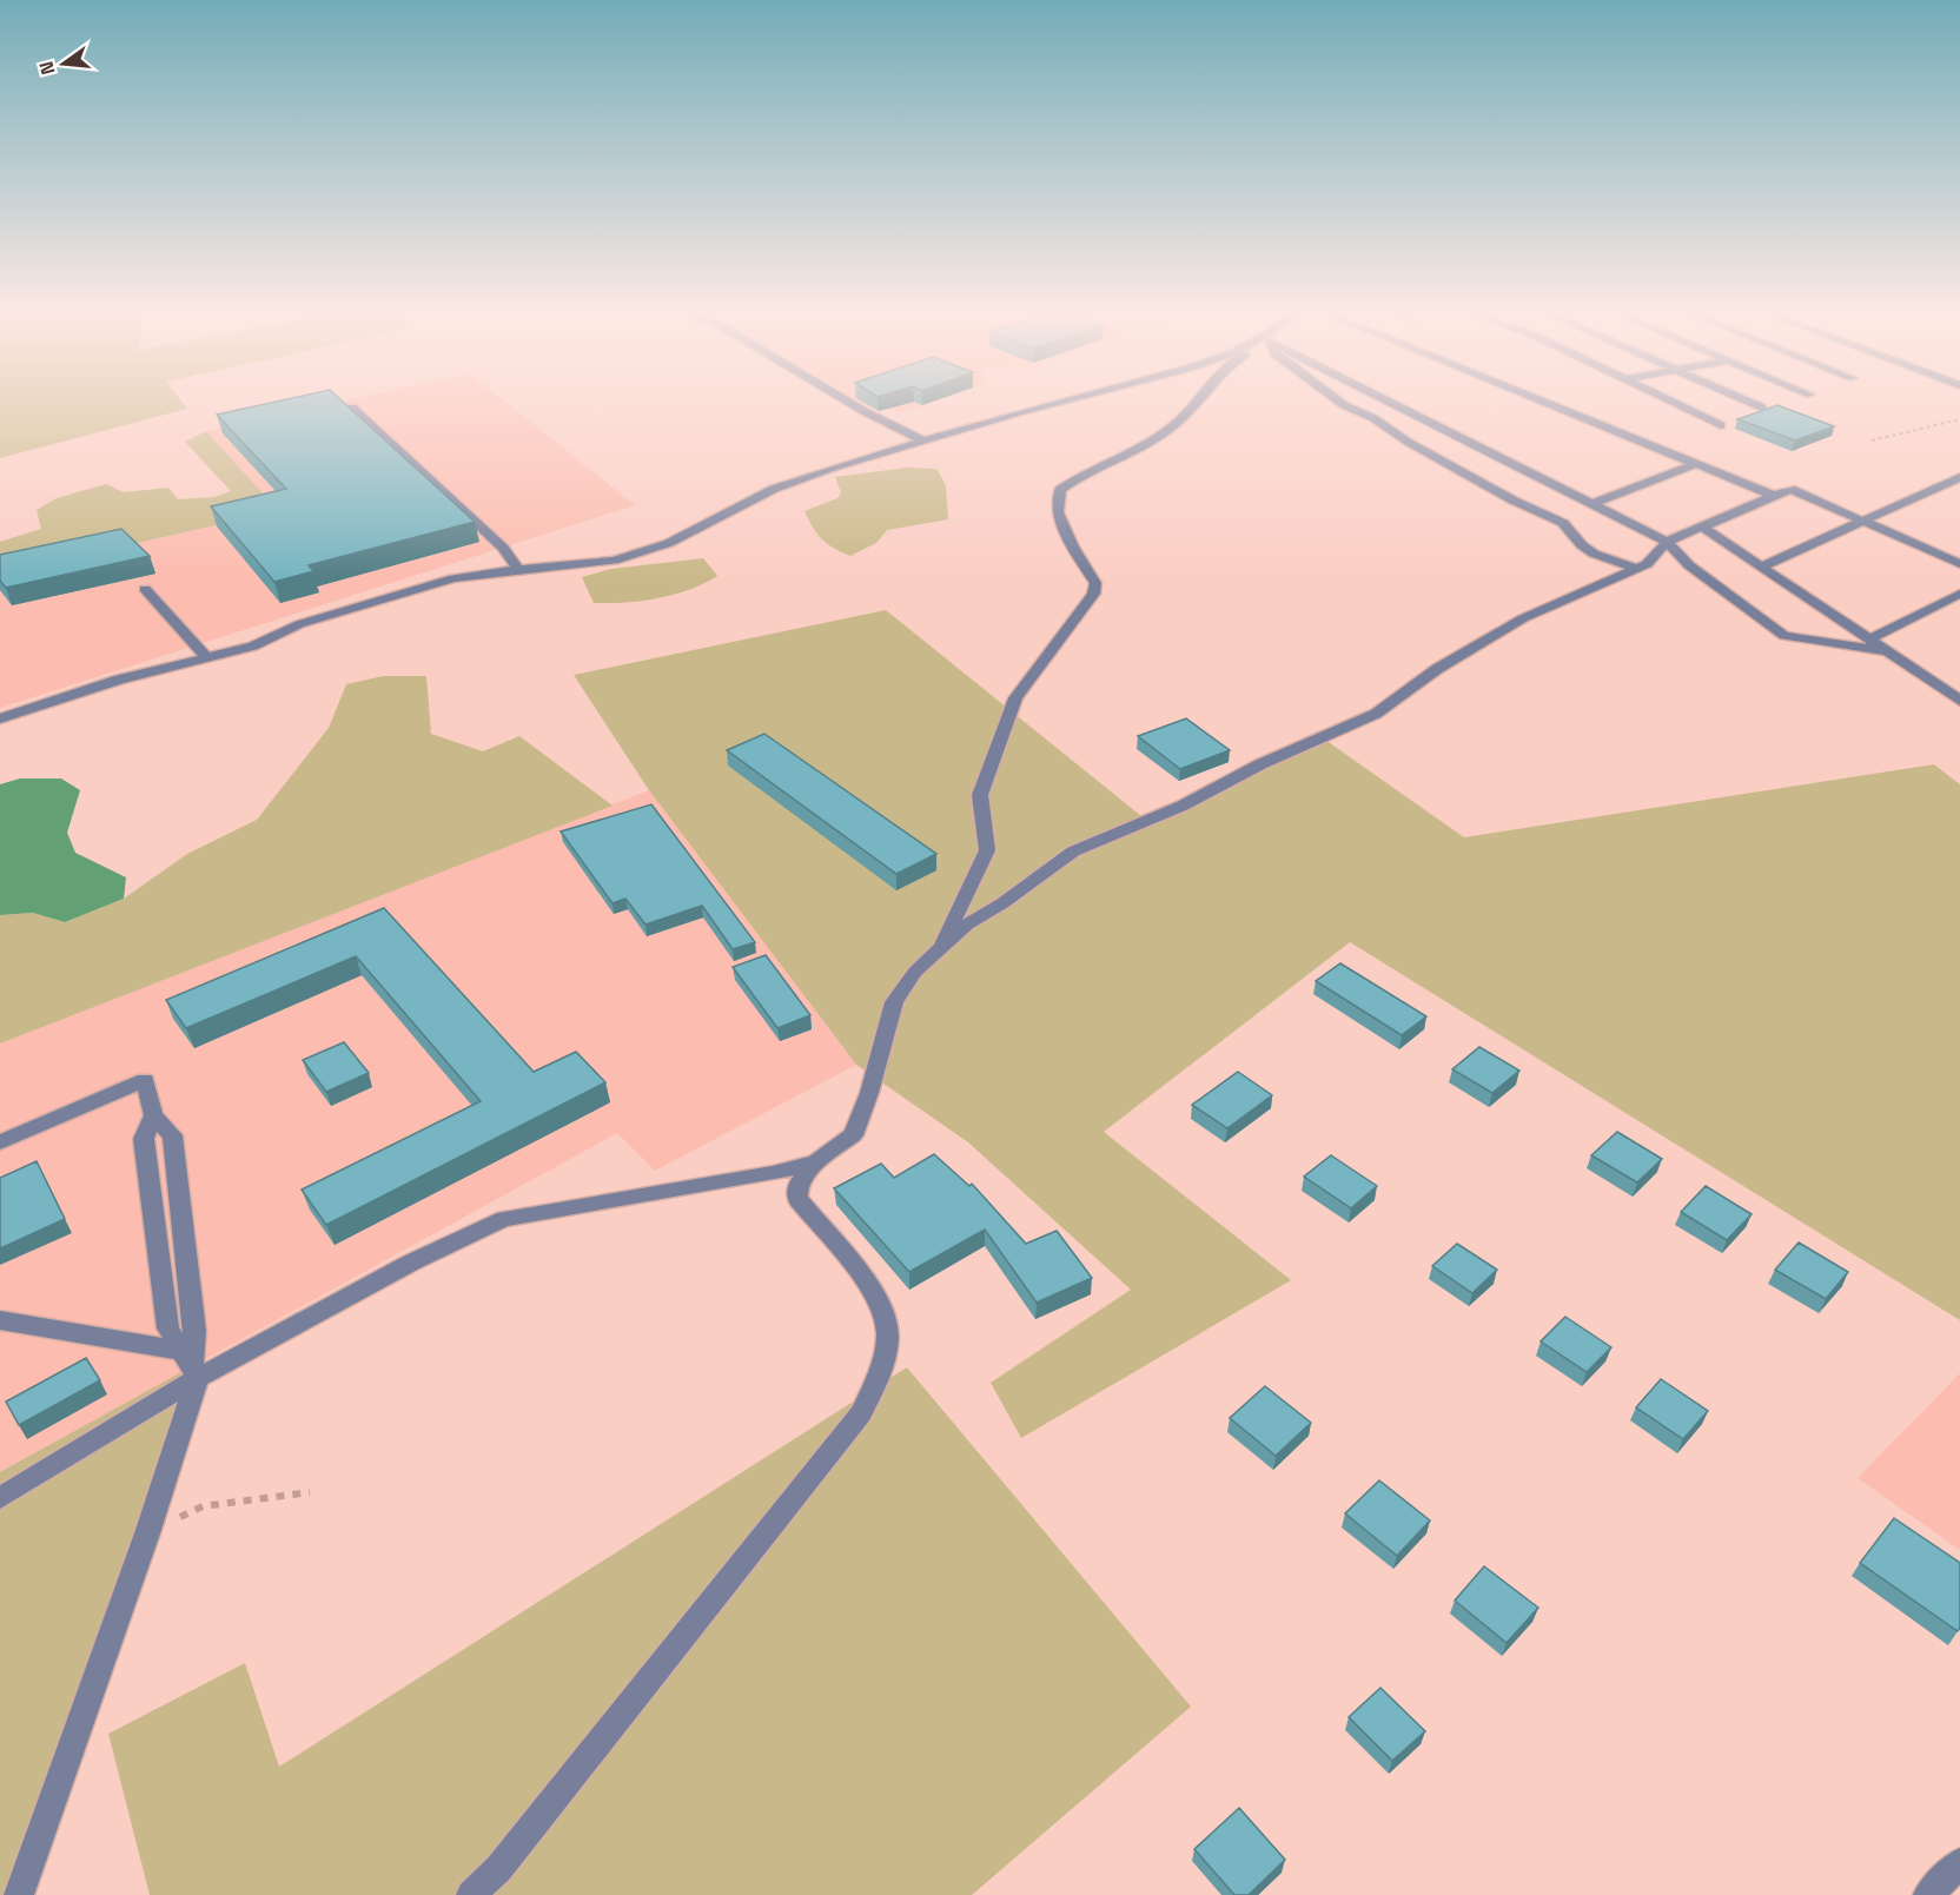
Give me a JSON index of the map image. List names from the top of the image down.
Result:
{
  "north": "left"
}
